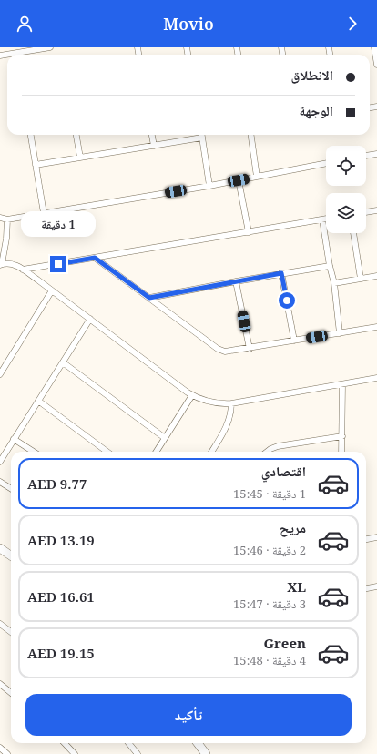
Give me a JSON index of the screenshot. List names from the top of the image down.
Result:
{
  "page": {
    "header": "Movio",
    "banner": ["الانطلاق", "الوجهة"],
    "bubble": "1 دقيقة",
    "list": [
      {
        "name": "اقتصادي",
        "note": "1 دقيقة · 15:45",
        "value": "AED 9.77"
      },
      {
        "name": "مريح",
        "note": "2 دقيقة · 15:46",
        "value": "AED 13.19"
      },
      {
        "name": "XL",
        "note": "3 دقيقة · 15:47",
        "value": "AED 16.61"
      },
      {
        "name": "Green",
        "note": "4 دقيقة · 15:48",
        "value": "AED 19.15"
      }
    ],
    "buttons": "تأكيد"
  }
}
